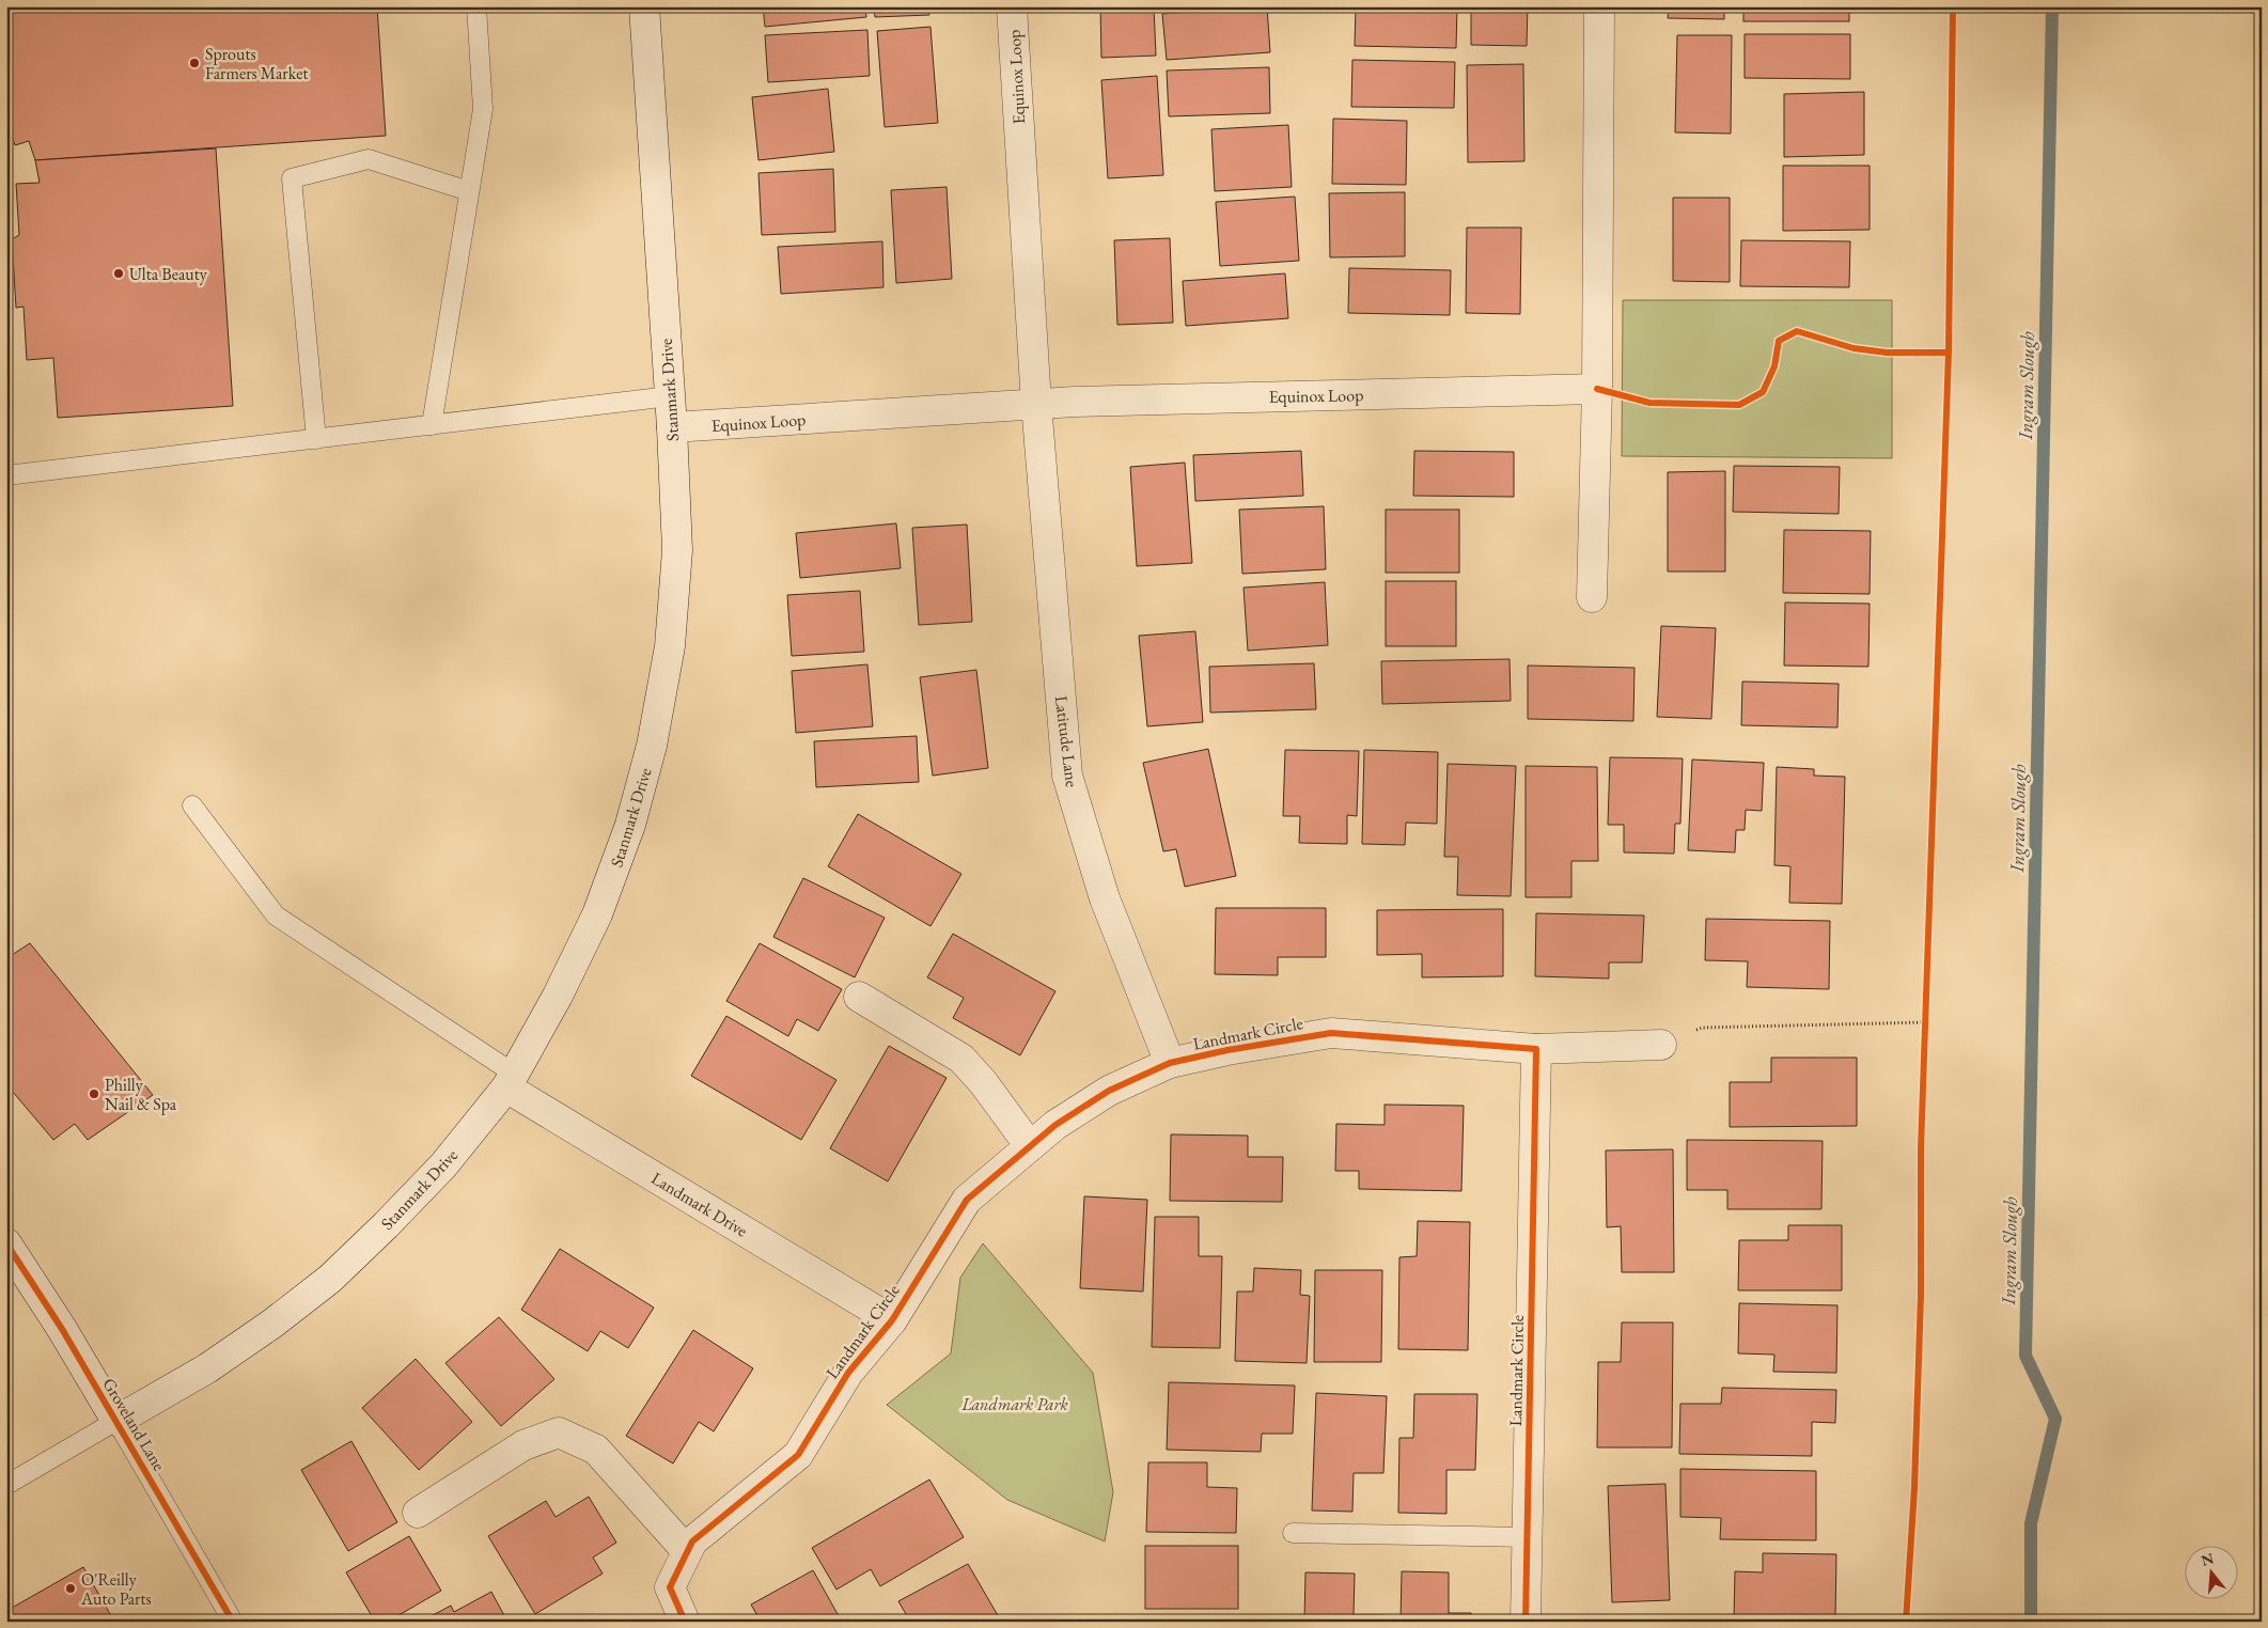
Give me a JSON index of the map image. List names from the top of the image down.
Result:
{
  "streets": {
    "street": [
      "Equinox Loop",
      "Stanmark Drive",
      "Latitude Lane",
      "Landmark Circle",
      "Landmark Drive",
      "Groveland Lane"
    ]
  },
  "crossings": [
    ["Equinox Loop", "Stanmark Drive"],
    ["Equinox Loop", "Latitude Lane"],
    ["Stanmark Drive", "Landmark Drive"],
    ["Stanmark Drive", "Groveland Lane"],
    ["Latitude Lane", "Landmark Circle"],
    ["Landmark Circle", "Landmark Drive"]
  ],
  "water": ["Ingram Slough"],
  "parks": ["Landmark Park"],
  "places": [
    "Sprouts Farmers Market",
    "Ulta Beauty",
    "Philly Nail & Spa",
    "O'Reilly Auto Parts"
  ],
  "north": "top"
}
